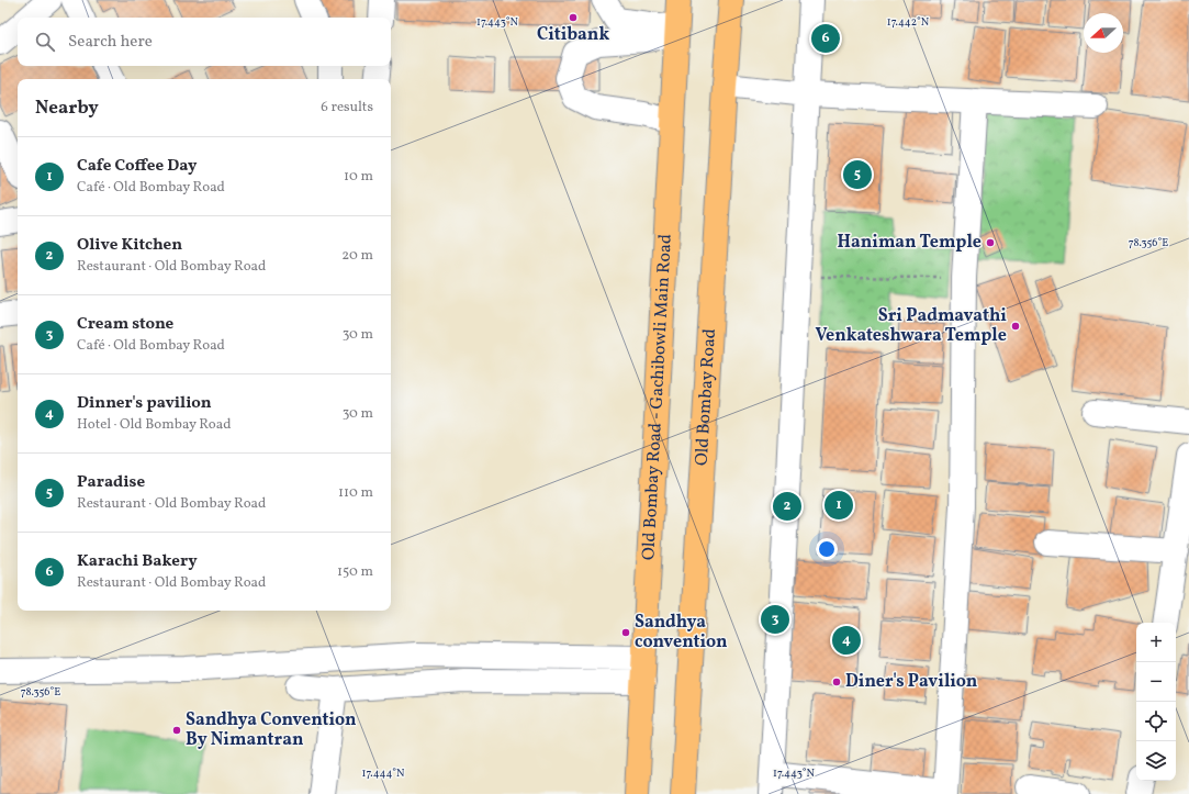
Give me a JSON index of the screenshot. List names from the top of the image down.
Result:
{
  "streets": {
    "main road": ["Old Bombay Road - Gachibowli Main Road", "Old Bombay Road"]
  },
  "places": [
    "Citibank",
    "Haniman Temple",
    "Sri Padmavathi Venkateshwara Temple",
    "Sandhya convention",
    "Diner's Pavilion",
    "Sandhya Convention By Nimantran"
  ],
  "north": "left",
  "page": {
    "search": "Search here",
    "pins": [
      "6",
      "5",
      "1",
      "2",
      "3",
      "4"
    ],
    "heading": ["Nearby", "6 results"],
    "list": [
      {
        "mark": "1",
        "name": "Cafe Coffee Day",
        "note": "Café · Old Bombay Road",
        "value": "10 m"
      },
      {
        "mark": "2",
        "name": "Olive Kitchen",
        "note": "Restaurant · Old Bombay Road",
        "value": "20 m"
      },
      {
        "mark": "3",
        "name": "Cream stone",
        "note": "Café · Old Bombay Road",
        "value": "30 m"
      },
      {
        "mark": "4",
        "name": "Dinner's pavilion",
        "note": "Hotel · Old Bombay Road",
        "value": "30 m"
      },
      {
        "mark": "5",
        "name": "Paradise",
        "note": "Restaurant · Old Bombay Road",
        "value": "110 m"
      },
      {
        "mark": "6",
        "name": "Karachi Bakery",
        "note": "Restaurant · Old Bombay Road",
        "value": "150 m"
      }
    ],
    "map_buttons": ["+", "−"]
  },
  "coordinates": [
    "17.443°N",
    "17.442°N",
    "78.356°E",
    "17.444°N"
  ]
}
